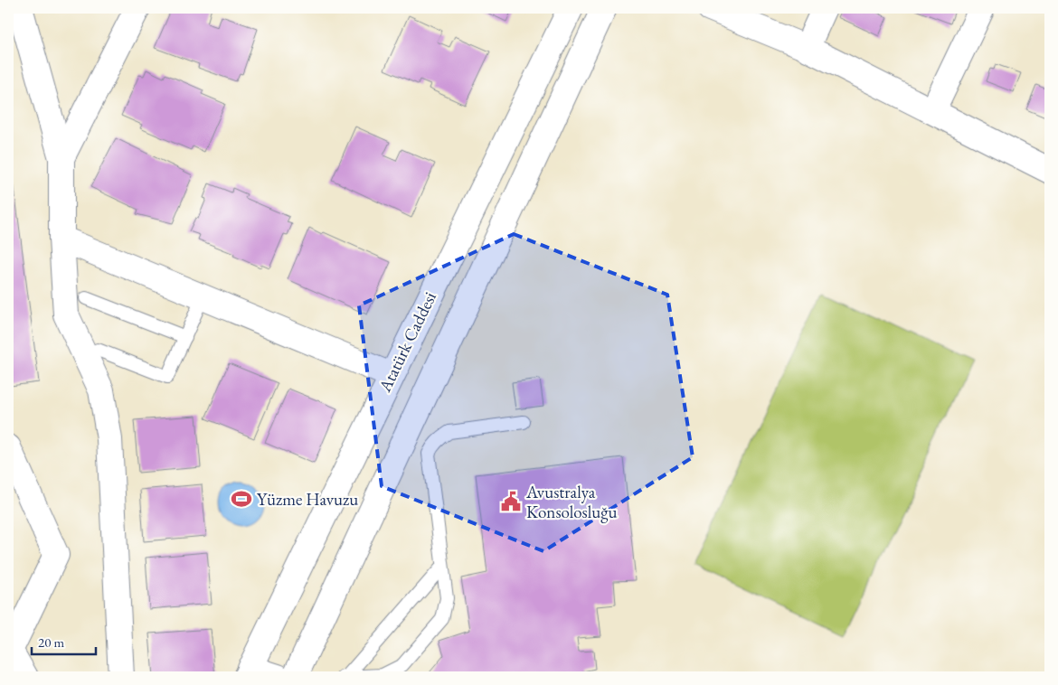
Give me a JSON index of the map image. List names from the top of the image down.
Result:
{
  "streets": {
    "street": ["Atatürk Caddesi"]
  },
  "places": {
    "sports": ["Yüzme Havuzu"],
    "public building": ["Avustralya Konsolosluğu"]
  },
  "scale_bar": "20 m"
}
